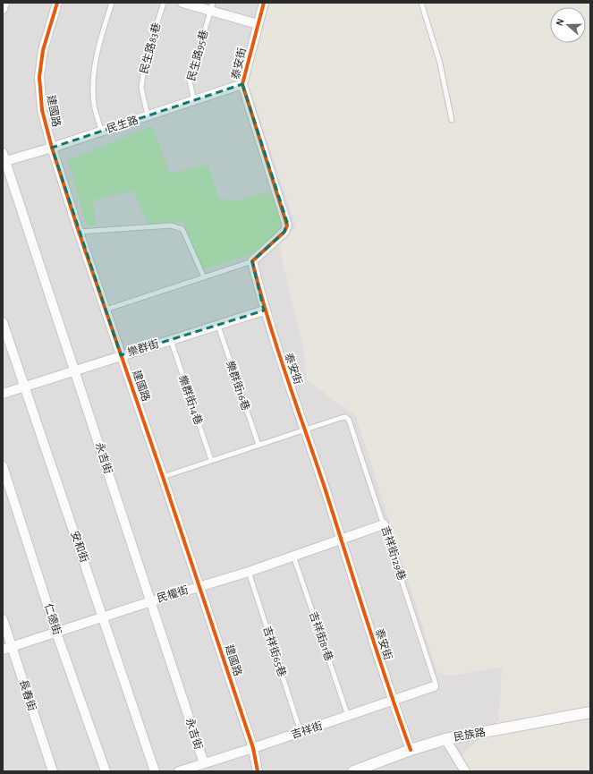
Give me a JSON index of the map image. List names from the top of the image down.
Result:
{
  "streets": {
    "street": [
      "泰安街",
      "建國路",
      "民生路",
      "樂群街",
      "永吉街",
      "安和街",
      "民權街",
      "仁德街",
      "長春街",
      "吉祥街",
      "民族路"
    ],
    "lane": [
      "民生路83巷",
      "民生路95巷",
      "樂群街16巷",
      "樂群街14巷",
      "吉祥街129巷",
      "吉祥街81巷",
      "吉祥街65巷"
    ]
  },
  "crossings": [
    ["民生路83巷", "民生路"],
    ["民生路95巷", "民生路"],
    ["泰安街", "民生路"],
    ["泰安街", "樂群街"],
    ["泰安街", "吉祥街129巷"],
    ["泰安街", "民權街"],
    ["泰安街", "吉祥街"],
    ["泰安街", "民族路"],
    ["建國路", "民生路"],
    ["建國路", "樂群街"],
    ["建國路", "民權街"],
    ["建國路", "吉祥街"],
    ["民生路", "永吉街"],
    ["樂群街", "樂群街16巷"],
    ["樂群街", "樂群街14巷"],
    ["樂群街", "永吉街"],
    ["樂群街", "安和街"],
    ["永吉街", "民權街"],
    ["永吉街", "吉祥街"],
    ["安和街", "民權街"],
    ["吉祥街129巷", "民權街"],
    ["吉祥街129巷", "吉祥街"],
    ["民權街", "仁德街"],
    ["民權街", "吉祥街81巷"],
    ["民權街", "吉祥街65巷"],
    ["民權街", "長春街"],
    ["吉祥街81巷", "吉祥街"],
    ["吉祥街65巷", "吉祥街"]
  ],
  "north": "left"
}
